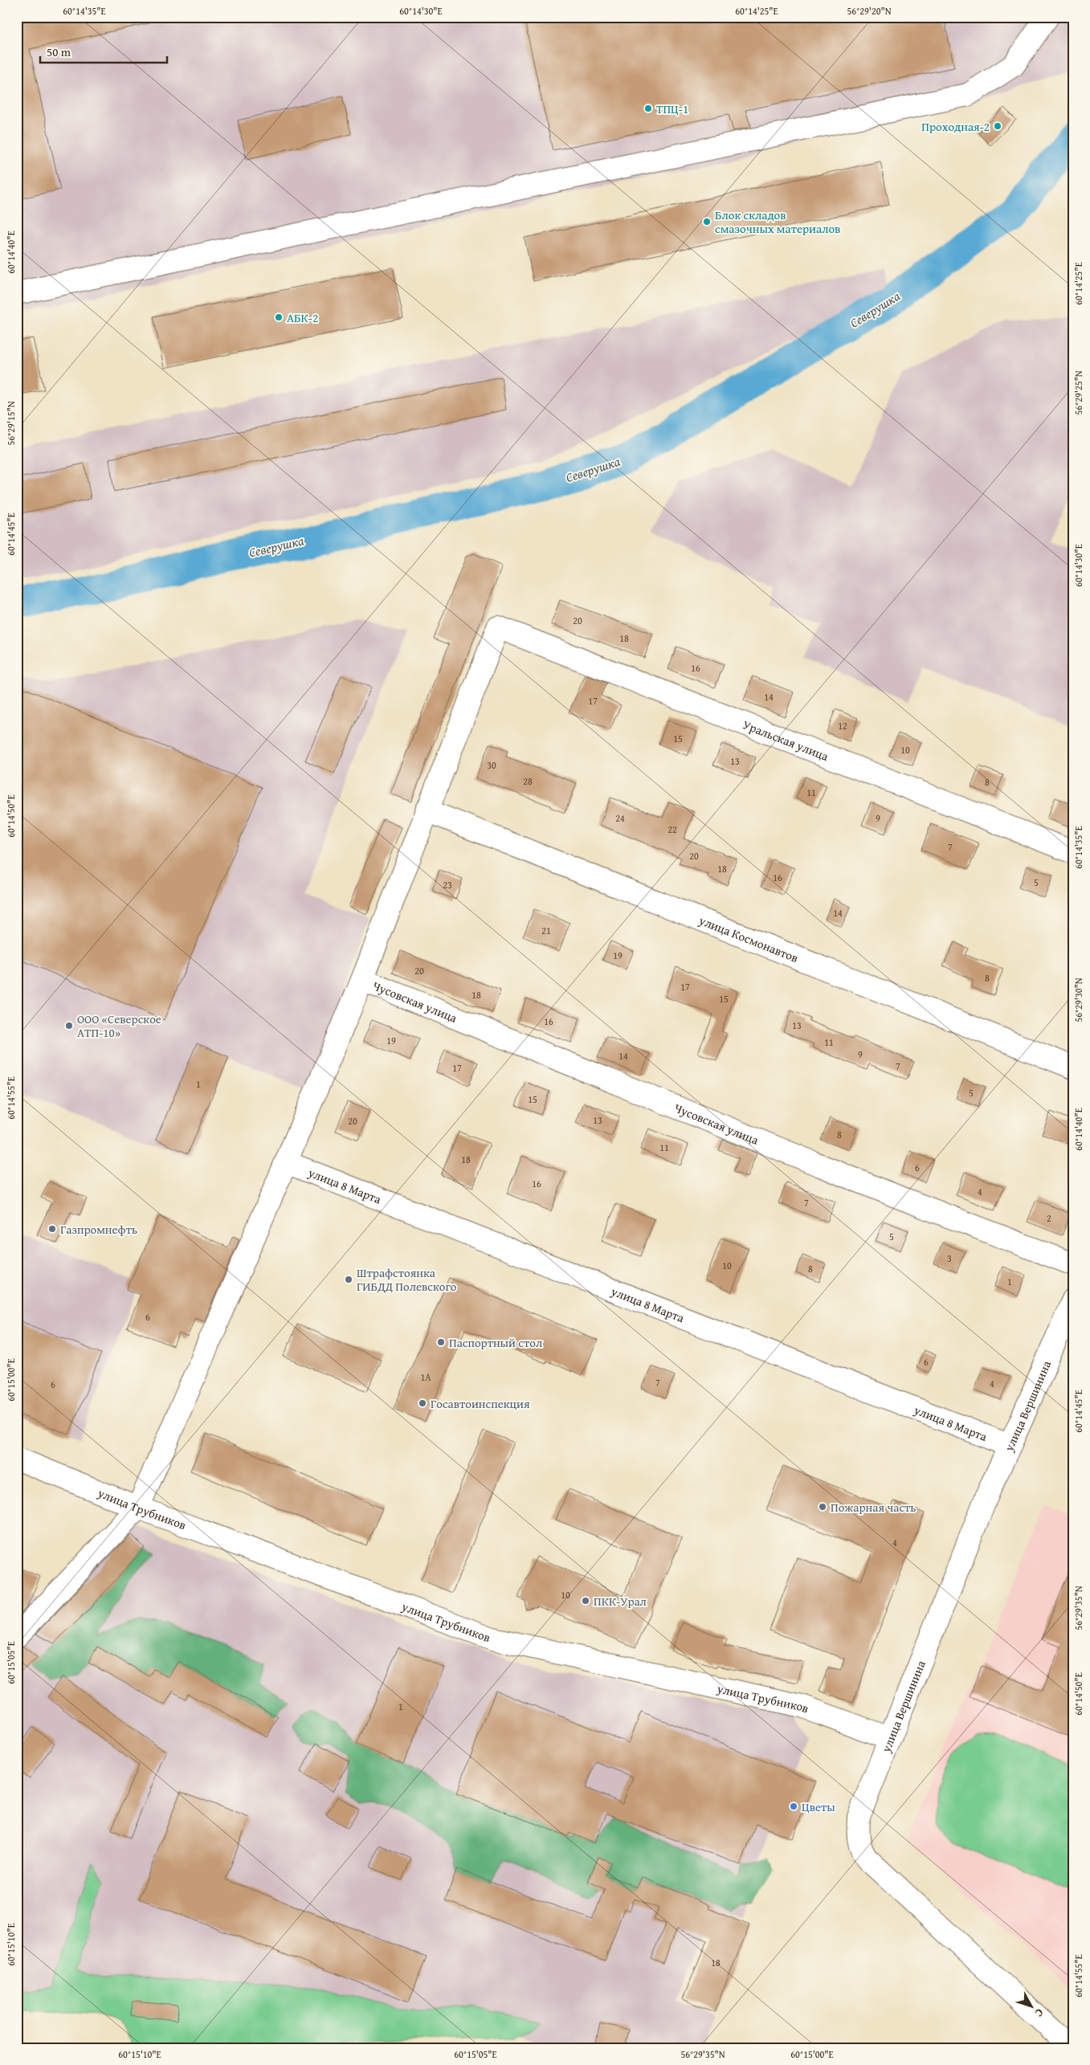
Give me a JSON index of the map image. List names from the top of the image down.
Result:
{
  "streets": {
    "street": [
      "Уральская улица",
      "улица Космонавтов",
      "Чусовская улица",
      "улица 8 Марта",
      "улица Вершинина",
      "улица Трубников"
    ]
  },
  "crossings": [
    ["Уральская улица", "улица Космонавтов"],
    ["улица 8 Марта", "улица Вершинина"],
    ["улица Вершинина", "улица Трубников"]
  ],
  "water": ["Северушка"],
  "places": [
    "ТПЦ-1",
    "Проходная-2",
    "Блок складов смазочных материалов",
    "АБК-2",
    "ООО «Северское АТП-10»",
    "Газпромнефть",
    "Штрафстоянка ГИБДД Полевского",
    "Паспортный стол",
    "Госавтоинспекция",
    "Пожарная часть",
    "ПКК-Урал",
    "Цветы"
  ],
  "house_numbers": [
    "20",
    "18",
    "16",
    "14",
    "17",
    "12",
    "15",
    "10",
    "13",
    "30",
    "28",
    "8",
    "11",
    "24",
    "9",
    "22",
    "7",
    "20",
    "18",
    "16",
    "5",
    "23",
    "14",
    "21",
    "19",
    "20",
    "8",
    "17",
    "18",
    "15",
    "16",
    "13",
    "19",
    "11",
    "9",
    "14",
    "7",
    "17",
    "1",
    "5",
    "15",
    "13",
    "20",
    "8",
    "11",
    "18",
    "6",
    "16",
    "4",
    "7",
    "2",
    "5",
    "3",
    "10",
    "8",
    "1",
    "6",
    "6",
    "1А",
    "7",
    "4",
    "6",
    "4",
    "10",
    "1",
    "18"
  ],
  "scale_bar": "50 m",
  "north": "bottom right",
  "coordinates": [
    "60°14'35\"E",
    "60°14'30\"E",
    "60°14'25\"E",
    "56°29'20\"N",
    "60°14'40\"E",
    "56°29'25\"N",
    "56°29'15\"N",
    "60°14'45\"E",
    "60°14'50\"E",
    "56°29'30\"N",
    "60°14'55\"E",
    "60°15'00\"E",
    "56°29'35\"N",
    "60°15'05\"E",
    "60°15'10\"E"
  ]
}
